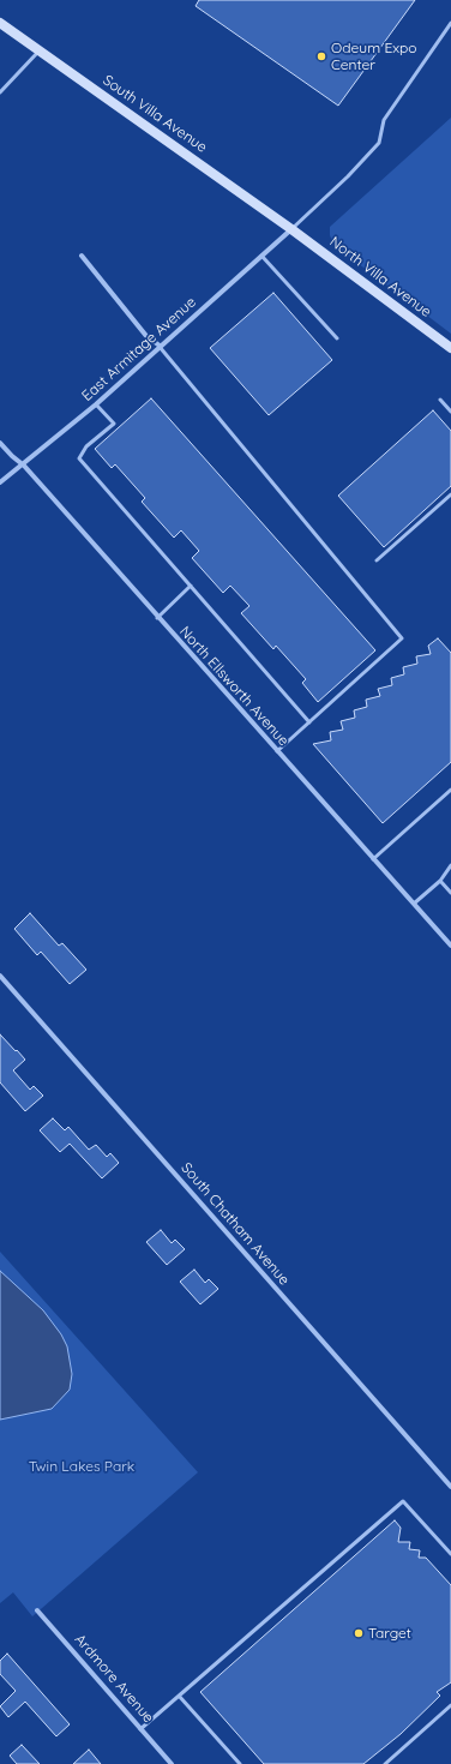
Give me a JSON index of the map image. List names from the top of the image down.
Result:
{
  "streets": {
    "main road": ["South Villa Avenue", "North Villa Avenue"],
    "street": [
      "East Armitage Avenue",
      "North Ellsworth Avenue",
      "South Chatham Avenue",
      "Ardmore Avenue"
    ]
  },
  "crossings": [
    ["South Villa Avenue", "North Villa Avenue"],
    ["South Villa Avenue", "East Armitage Avenue"],
    ["North Villa Avenue", "East Armitage Avenue"],
    ["East Armitage Avenue", "North Ellsworth Avenue"]
  ],
  "parks": ["Twin Lakes Park"],
  "places": ["Odeum Expo Center", "Target"]
}
